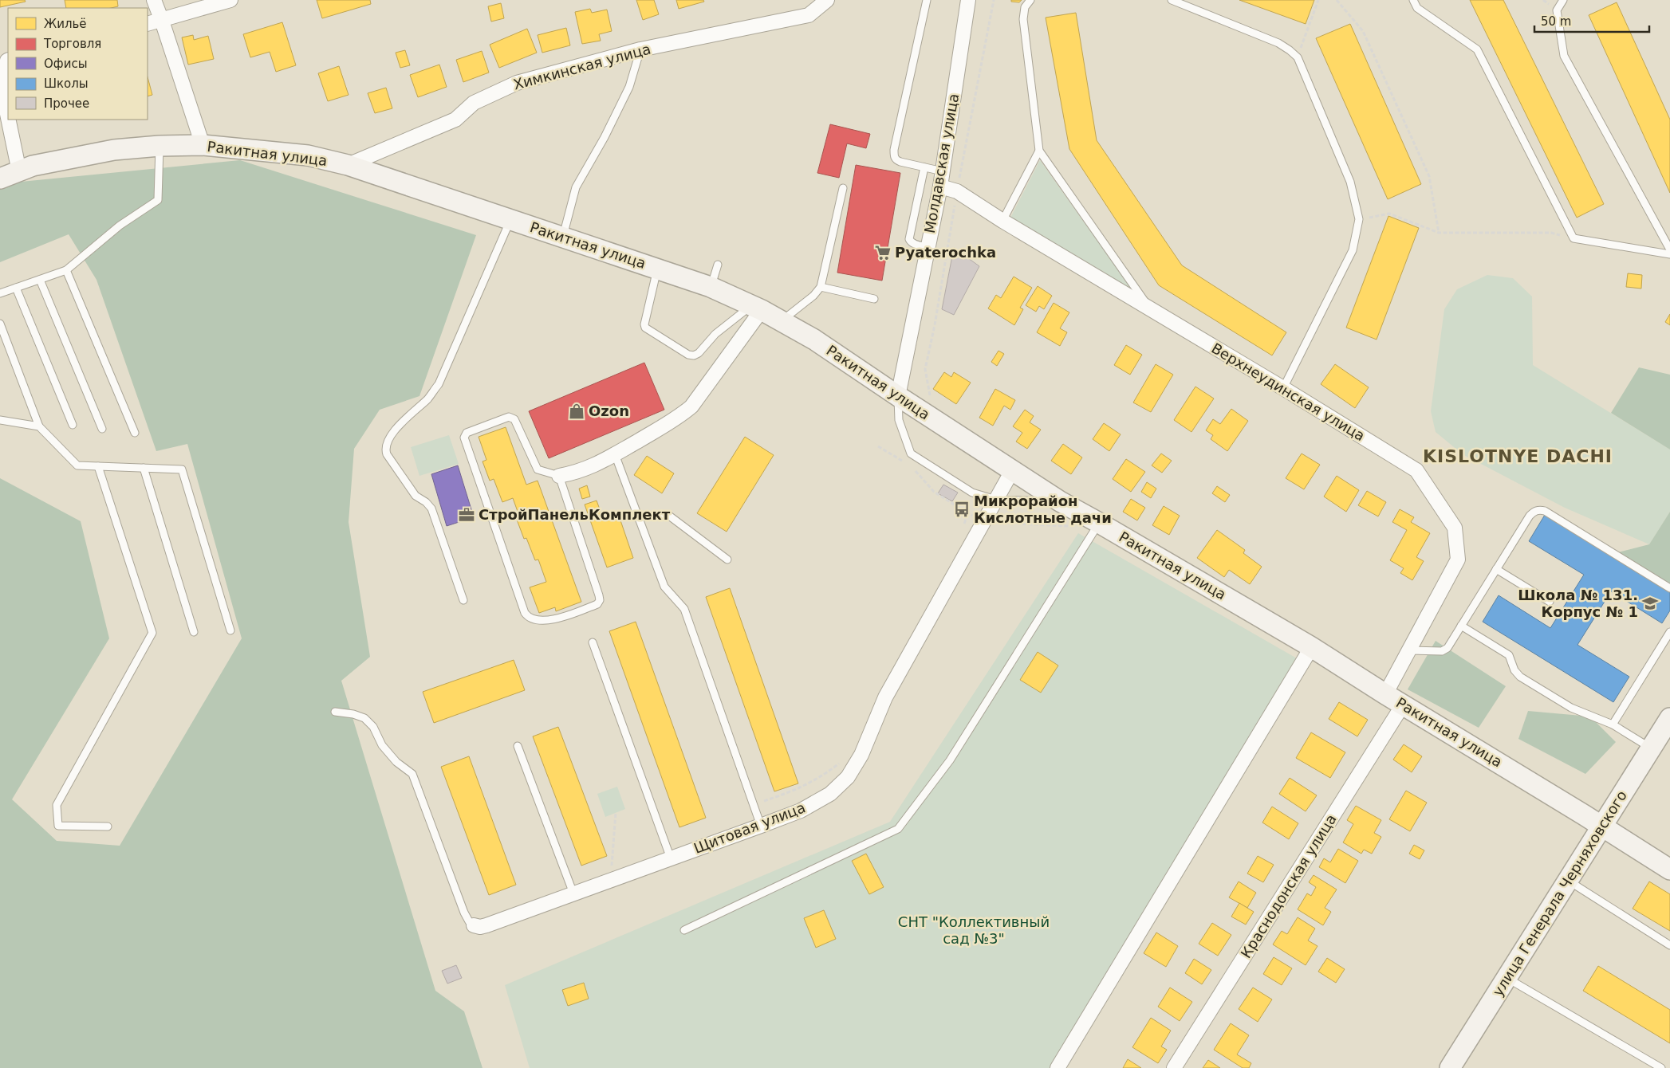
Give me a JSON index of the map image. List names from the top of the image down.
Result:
{
  "streets": {
    "street": [
      "Химкинская улица",
      "Ракитная улица",
      "Молдавская улица",
      "Верхнеудинская улица",
      "Щитовая улица",
      "Краснодонская улица",
      "улица Генерала Черняховского"
    ]
  },
  "crossings": [
    ["Химкинская улица", "Ракитная улица"],
    ["Ракитная улица", "Молдавская улица"],
    ["Ракитная улица", "Верхнеудинская улица"],
    ["Ракитная улица", "Щитовая улица"],
    ["Ракитная улица", "Краснодонская улица"],
    ["Ракитная улица", "улица Генерала Черняховского"],
    ["Молдавская улица", "Верхнеудинская улица"]
  ],
  "districts": ["KISLOTNYE DACHI"],
  "parks": ["СНТ \"Коллективный сад №3\""],
  "places": {
    "supermarket": ["Pyaterochka"],
    "shop": ["Ozon"],
    "bus stop": ["Микрорайон Кислотные дачи"],
    "office": ["СтройПанельКомплект"],
    "school or university": ["Школа № 131. Корпус № 1"]
  },
  "legend": [
    "Жильё",
    "Торговля",
    "Офисы",
    "Школы",
    "Прочее"
  ],
  "scale_bar": "50 m"
}
